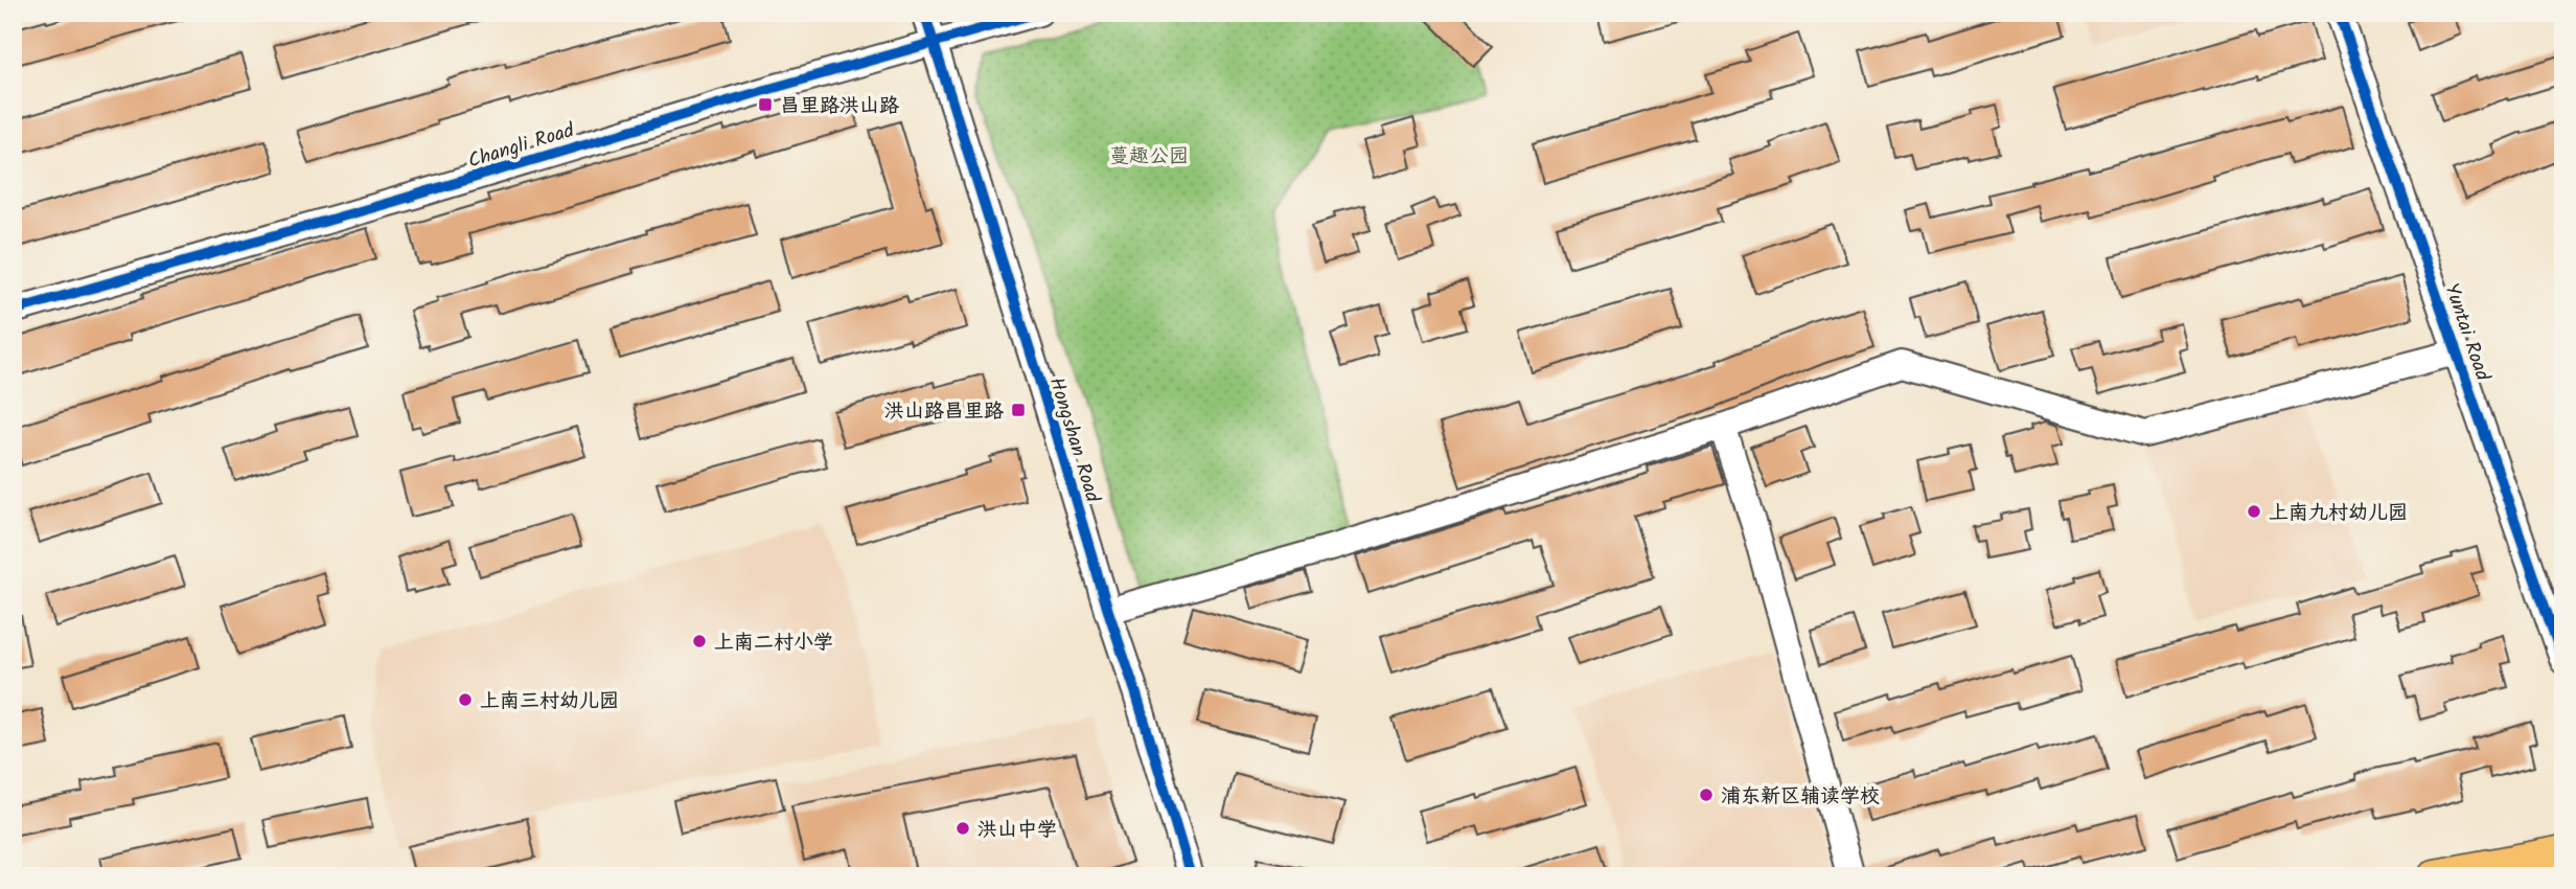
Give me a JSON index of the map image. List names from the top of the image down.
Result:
{
  "streets": {
    "street": ["Changli Road", "Yuntai Road", "Hongshan Road"]
  },
  "crossings": [
    ["Changli Road", "Hongshan Road"]
  ],
  "parks": ["蔓趣公园"],
  "places": {
    "transit": ["昌里路洪山路", "洪山路昌里路"],
    "other": [
      "上南九村幼儿园",
      "上南二村小学",
      "上南三村幼儿园",
      "浦东新区辅读学校",
      "洪山中学"
    ]
  }
}
